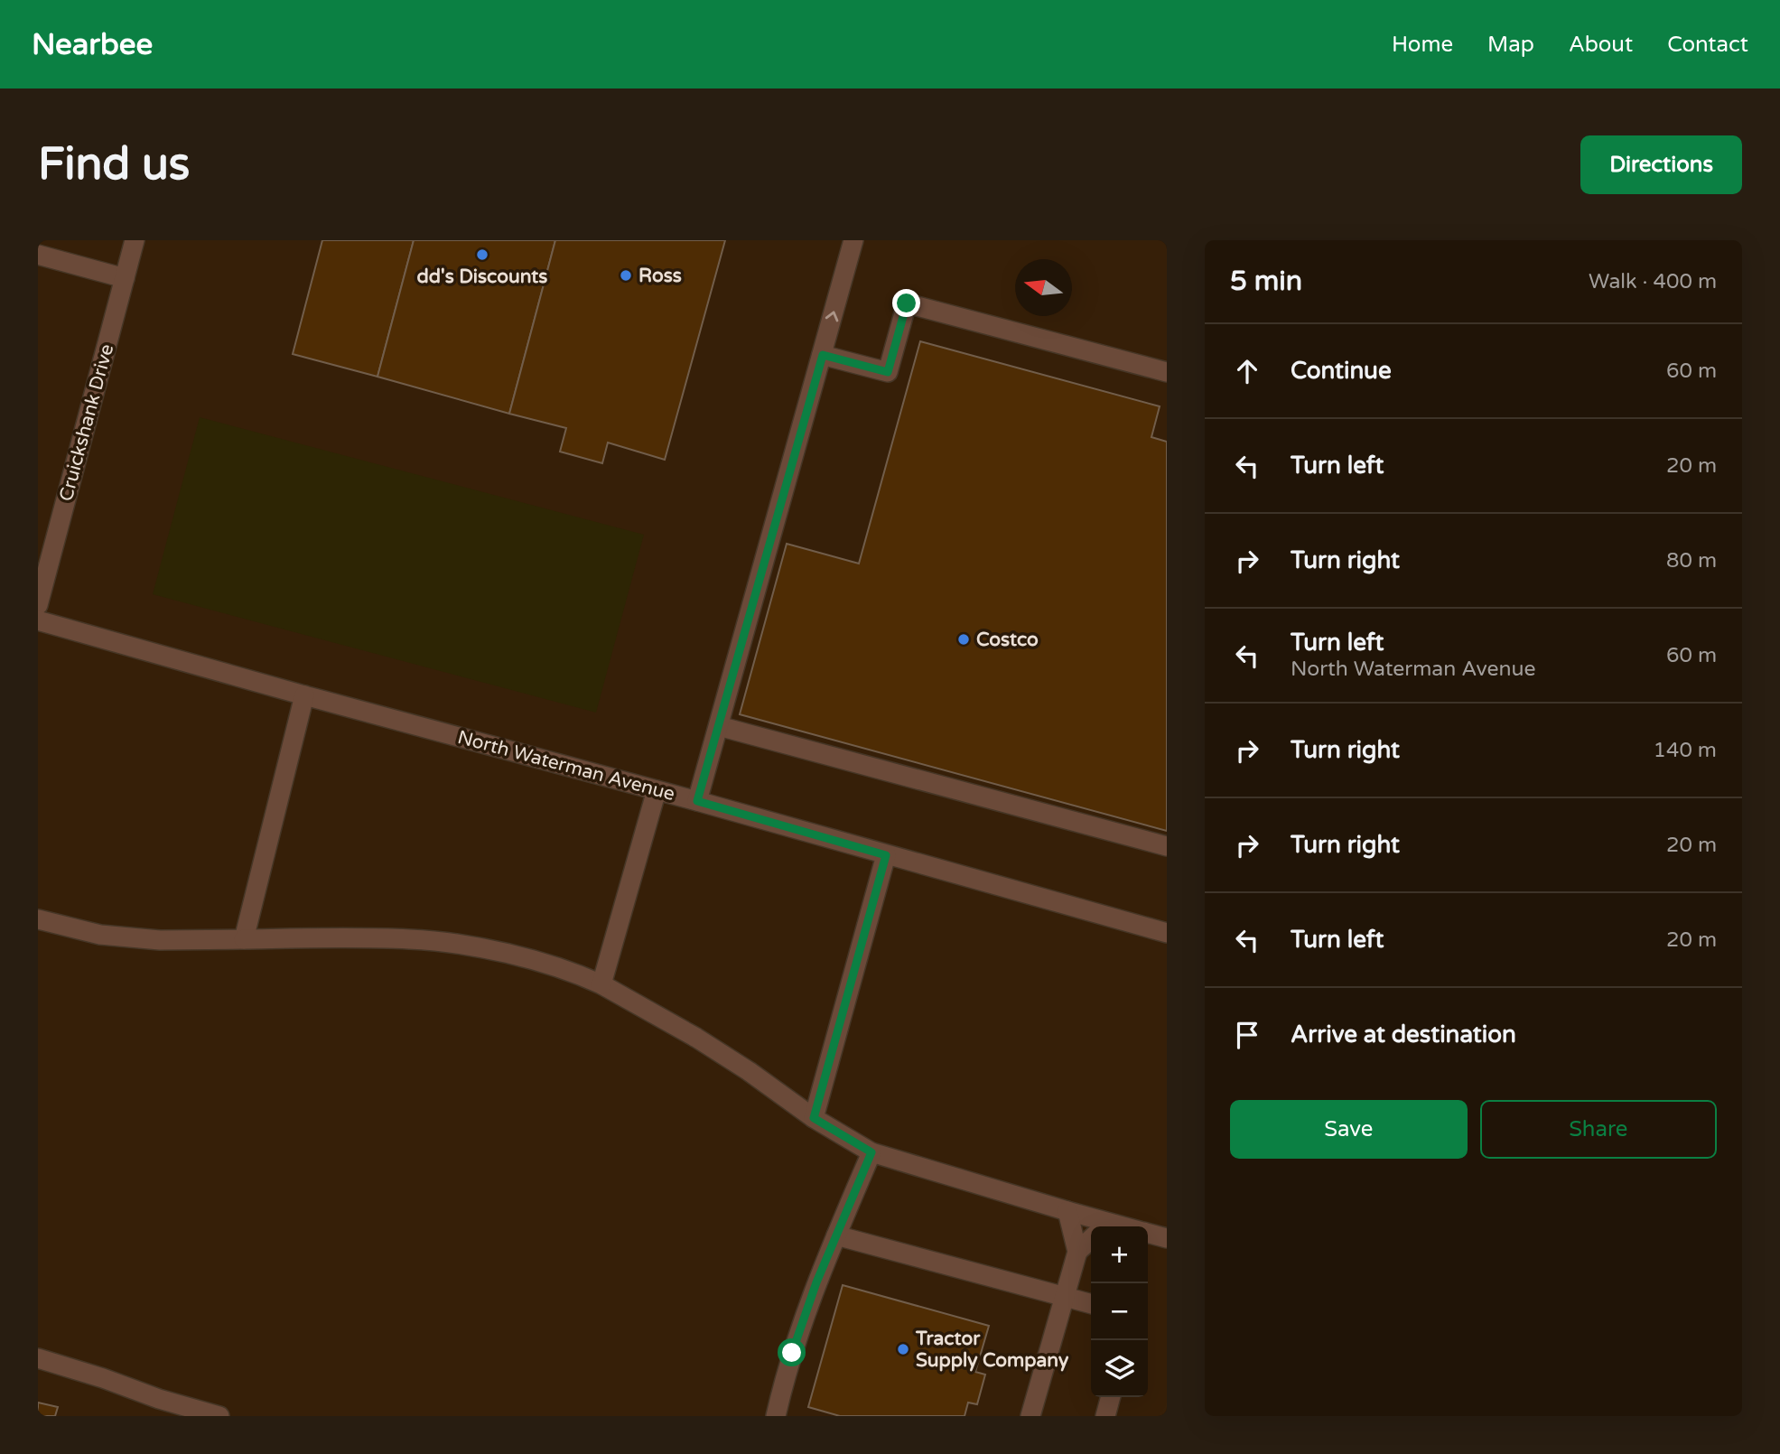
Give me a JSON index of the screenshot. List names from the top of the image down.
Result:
{
  "streets": {
    "street": ["Cruickshank Drive", "North Waterman Avenue"]
  },
  "places": [
    "dd's Discounts",
    "Ross",
    "Costco",
    "Tractor Supply Company"
  ],
  "north": "left",
  "page": {
    "header": "Nearbee",
    "nav": [
      "Home",
      "Map",
      "About",
      "Contact"
    ],
    "buttons": [
      "Directions",
      ["Save", "Share"]
    ],
    "title": "Find us",
    "heading": ["5 min", "Walk · 400 m"],
    "list": [
      ["Continue", "60 m"],
      ["Turn left", "20 m"],
      ["Turn right", "80 m"],
      ["Turn left", "North Waterman Avenue", "60 m"],
      ["Turn right", "140 m"],
      ["Turn right", "20 m"],
      ["Turn left", "20 m"],
      "Arrive at destination"
    ],
    "map_buttons": ["+", "−"]
  }
}
